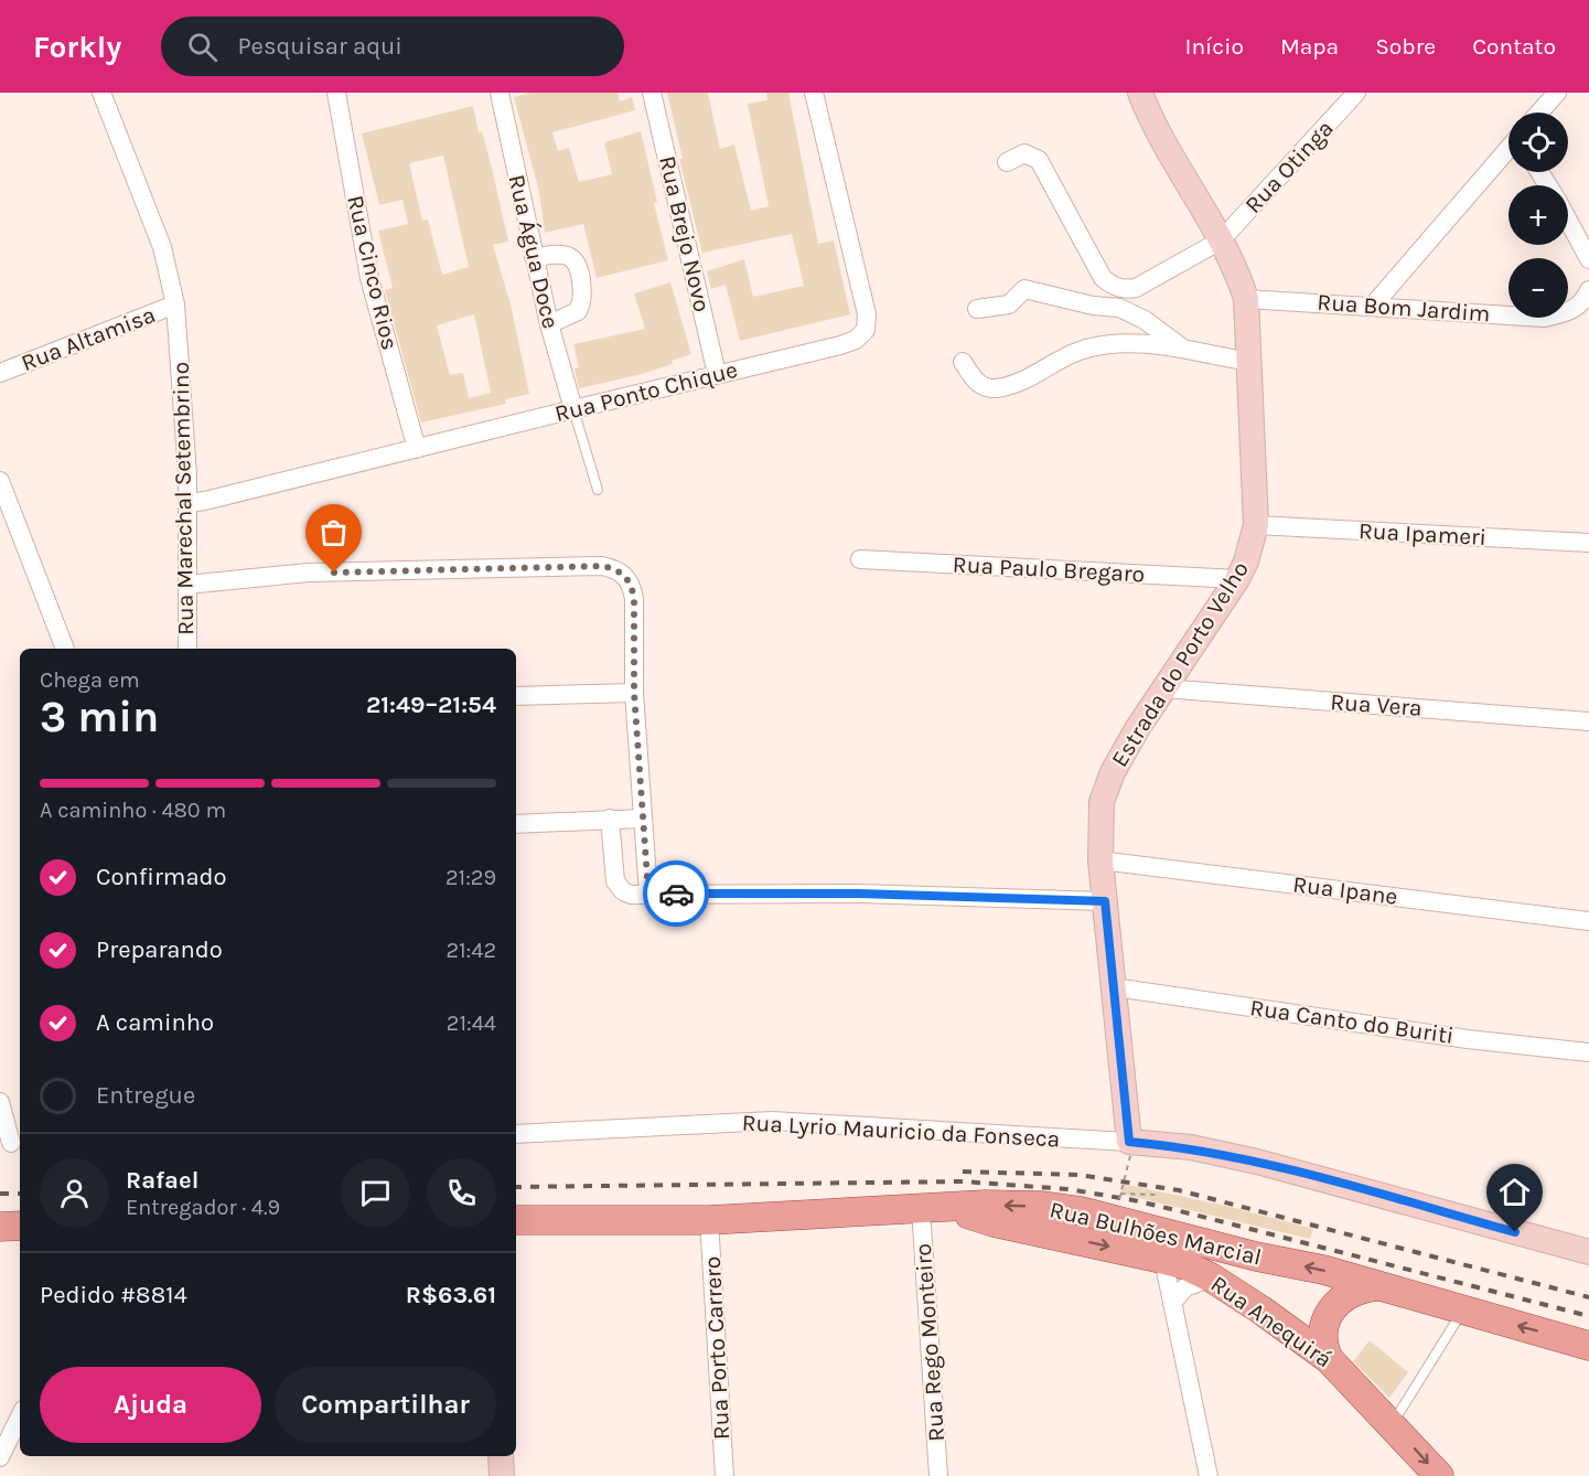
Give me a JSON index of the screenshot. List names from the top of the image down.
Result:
{
  "streets": {
    "main road": ["Rua Bulhões Marcial", "Rua Anequirá"],
    "street": [
      "Rua Otinga",
      "Rua Brejo Novo",
      "Rua Água Doce",
      "Rua Cinco Rios",
      "Rua Bom Jardim",
      "Rua Altamisa",
      "Rua Ponto Chique",
      "Rua Marechal Setembrino",
      "Rua Ipameri",
      "Rua Paulo Bregaro",
      "Estrada do Porto Velho",
      "Rua Vera",
      "Rua Ipane",
      "Rua Canto do Buriti",
      "Rua Lyrio Mauricio da Fonseca",
      "Rua Rego Monteiro",
      "Rua Porto Carrero"
    ]
  },
  "crossings": [
    ["Rua Otinga", "Estrada do Porto Velho"],
    ["Rua Brejo Novo", "Rua Ponto Chique"],
    ["Rua Água Doce", "Rua Ponto Chique"],
    ["Rua Cinco Rios", "Rua Ponto Chique"],
    ["Rua Bom Jardim", "Estrada do Porto Velho"],
    ["Rua Altamisa", "Rua Marechal Setembrino"],
    ["Rua Ponto Chique", "Rua Marechal Setembrino"],
    ["Rua Ipameri", "Estrada do Porto Velho"],
    ["Rua Paulo Bregaro", "Estrada do Porto Velho"],
    ["Estrada do Porto Velho", "Rua Vera"],
    ["Estrada do Porto Velho", "Rua Ipane"],
    ["Estrada do Porto Velho", "Rua Canto do Buriti"],
    ["Estrada do Porto Velho", "Rua Lyrio Mauricio da Fonseca"],
    ["Rua Bulhões Marcial", "Rua Anequirá"],
    ["Rua Bulhões Marcial", "Rua Rego Monteiro"],
    ["Rua Bulhões Marcial", "Rua Porto Carrero"],
    ["Rua Anequirá", "Rua Rego Monteiro"]
  ],
  "one_way": ["Rua Bulhões Marcial", "Rua Anequirá"],
  "page": {
    "header": "Forkly",
    "search": "Pesquisar aqui",
    "nav": [
      "Início",
      "Mapa",
      "Sobre",
      "Contato"
    ],
    "map_buttons": ["+", "−"],
    "heading": ["3 min", "Chega em", "21:49–21:54"],
    "panel": [
      "Rafael",
      "Entregador · 4.9",
      "Pedido #8814",
      "R$63.61"
    ],
    "bar": "A caminho · 480 m",
    "list": [
      ["Confirmado", "21:29"],
      ["Preparando", "21:42"],
      ["A caminho", "21:44"],
      "Entregue"
    ],
    "buttons": ["Ajuda", "Compartilhar"]
  }
}
